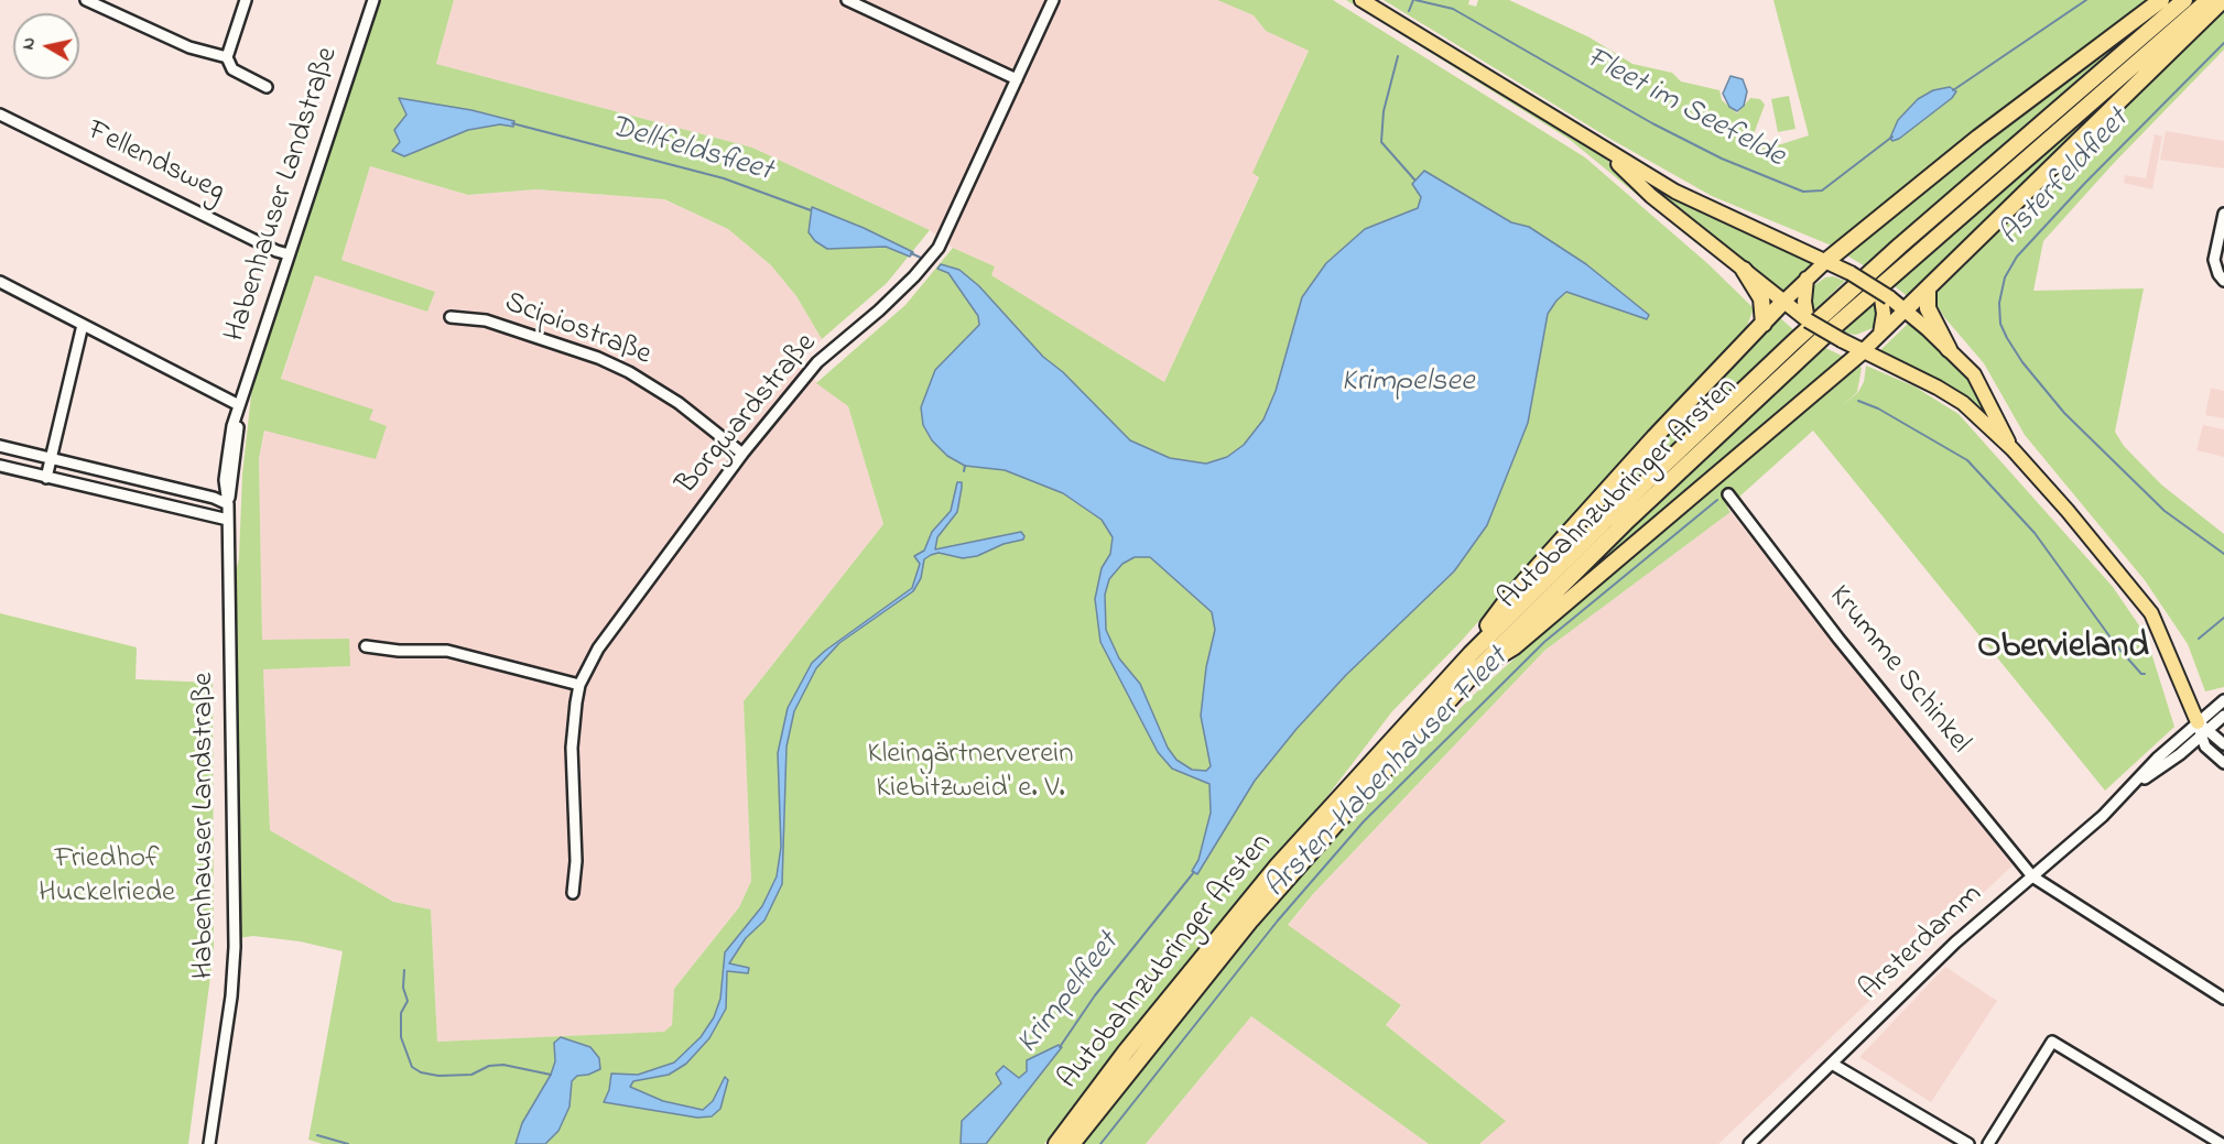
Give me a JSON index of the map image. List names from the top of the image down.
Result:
{
  "streets": {
    "highway": ["Autobahnzubringer Arsten"],
    "street": [
      "Fellendsweg",
      "Habenhauser Landstraße",
      "Scipiostraße",
      "Borgwardstraße",
      "Krumme Schinkel",
      "Arsterdamm"
    ]
  },
  "crossings": [
    ["Fellendsweg", "Habenhauser Landstraße"],
    ["Scipiostraße", "Borgwardstraße"],
    ["Krumme Schinkel", "Arsterdamm"]
  ],
  "districts": ["Obervieland"],
  "water": [
    "Fleet im Seefelde",
    "Dellfeldsfleet",
    "Asterfeldfleet",
    "Krimpelsee",
    "Arsten-Habenhauser Fleet",
    "Krimpelfleet"
  ],
  "parks": ["Kleingärtnerverein Kiebitzweid' e. V.", "Friedhof Huckelriede"],
  "north": "left"
}
